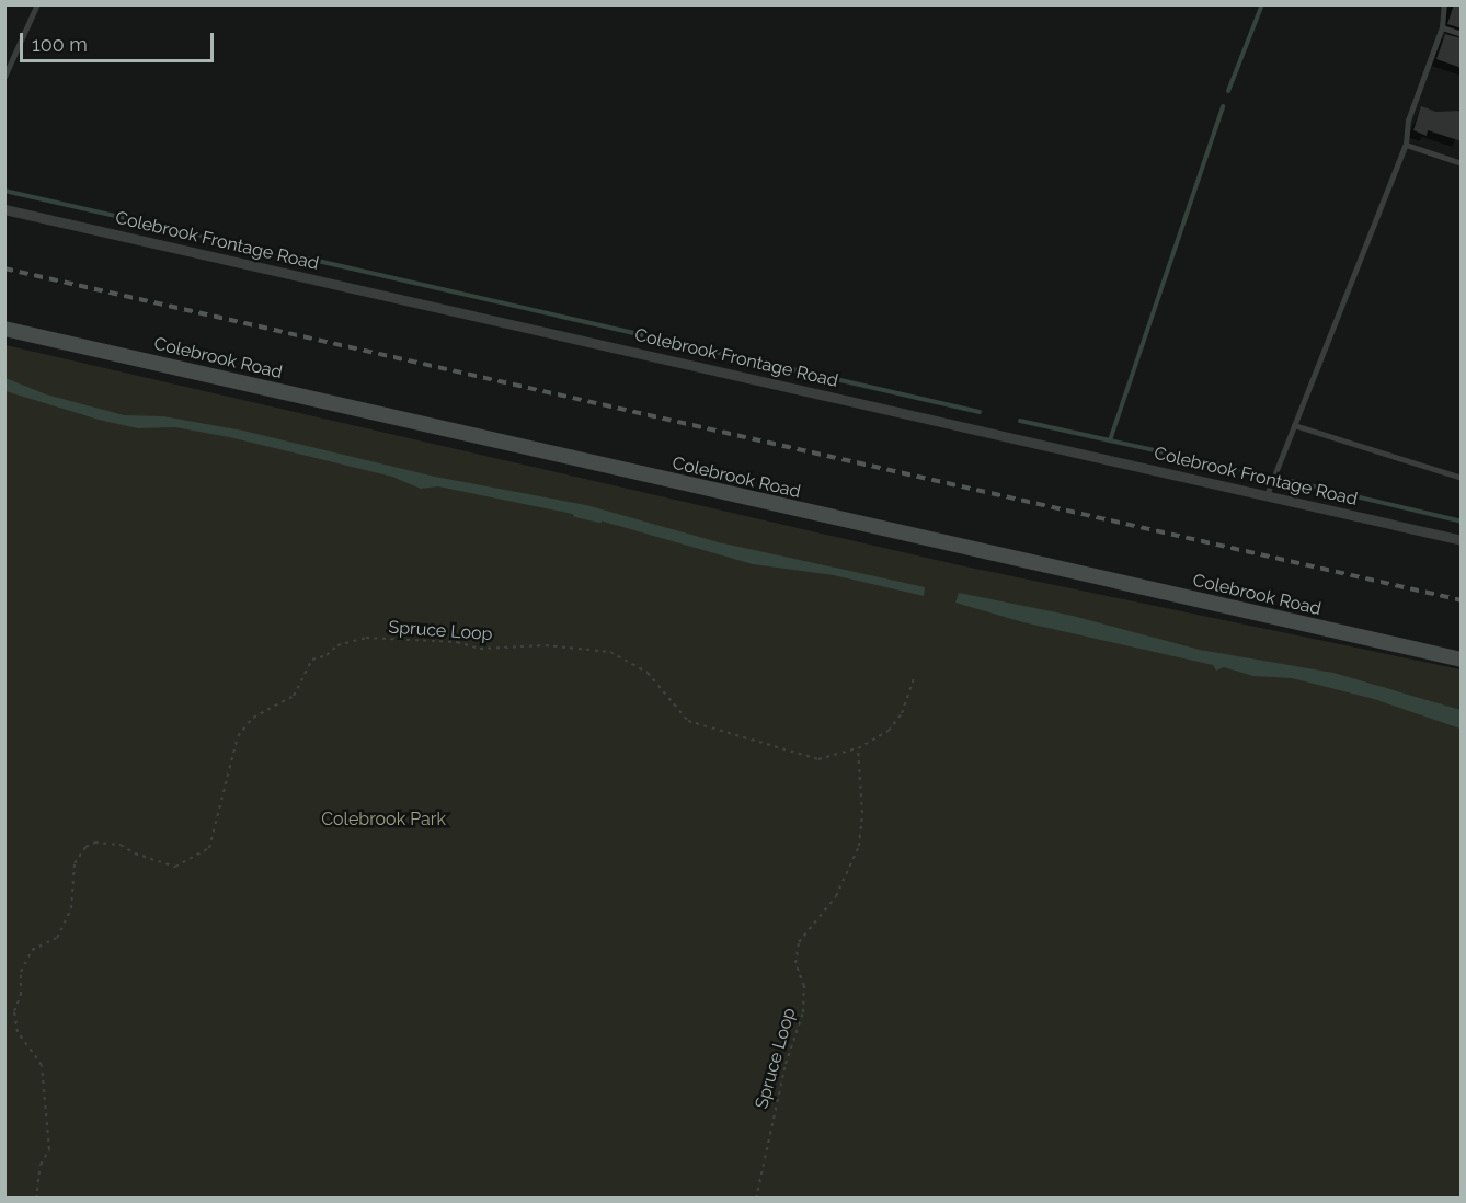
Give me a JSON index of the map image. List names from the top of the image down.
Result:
{
  "streets": {
    "street": ["Colebrook Frontage Road", "Colebrook Road"],
    "path": ["Spruce Loop"]
  },
  "parks": ["Colebrook Park"],
  "scale_bar": "100 m"
}
